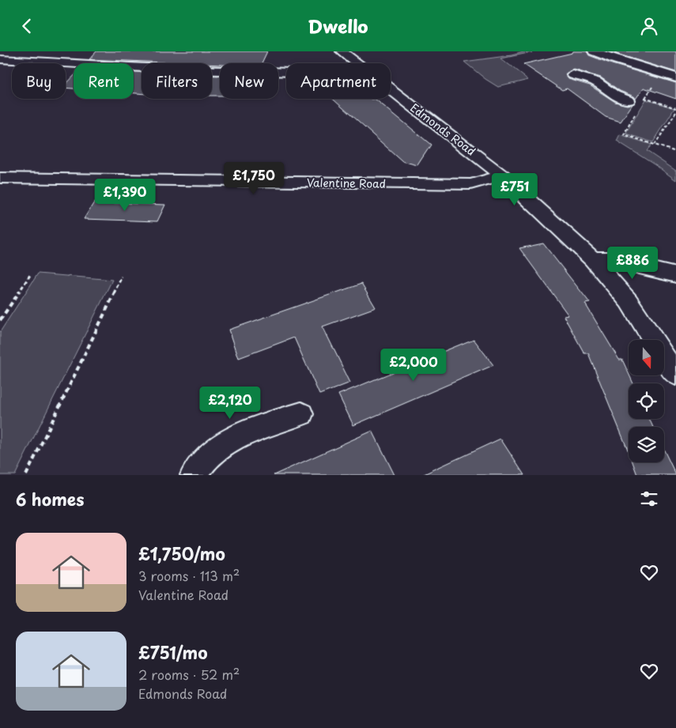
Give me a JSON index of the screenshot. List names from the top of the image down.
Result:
{
  "streets": {
    "street": ["Edmonds Road", "Valentine Road"]
  },
  "crossings": [
    ["Edmonds Road", "Valentine Road"]
  ],
  "north": "bottom",
  "page": {
    "header": "Dwello",
    "chip": [
      "Buy",
      "Rent",
      "Filters",
      "New",
      "Apartment"
    ],
    "price": [
      "£1,750",
      "£751",
      "£1,390",
      "£886",
      "£2,000",
      "£2,120"
    ],
    "heading": "6 homes",
    "list": [
      {
        "name": "£1,750/mo",
        "note": "3 rooms · 113 m² · Valentine Road"
      },
      {
        "name": "£751/mo",
        "note": "2 rooms · 52 m² · Edmonds Road"
      }
    ]
  }
}
